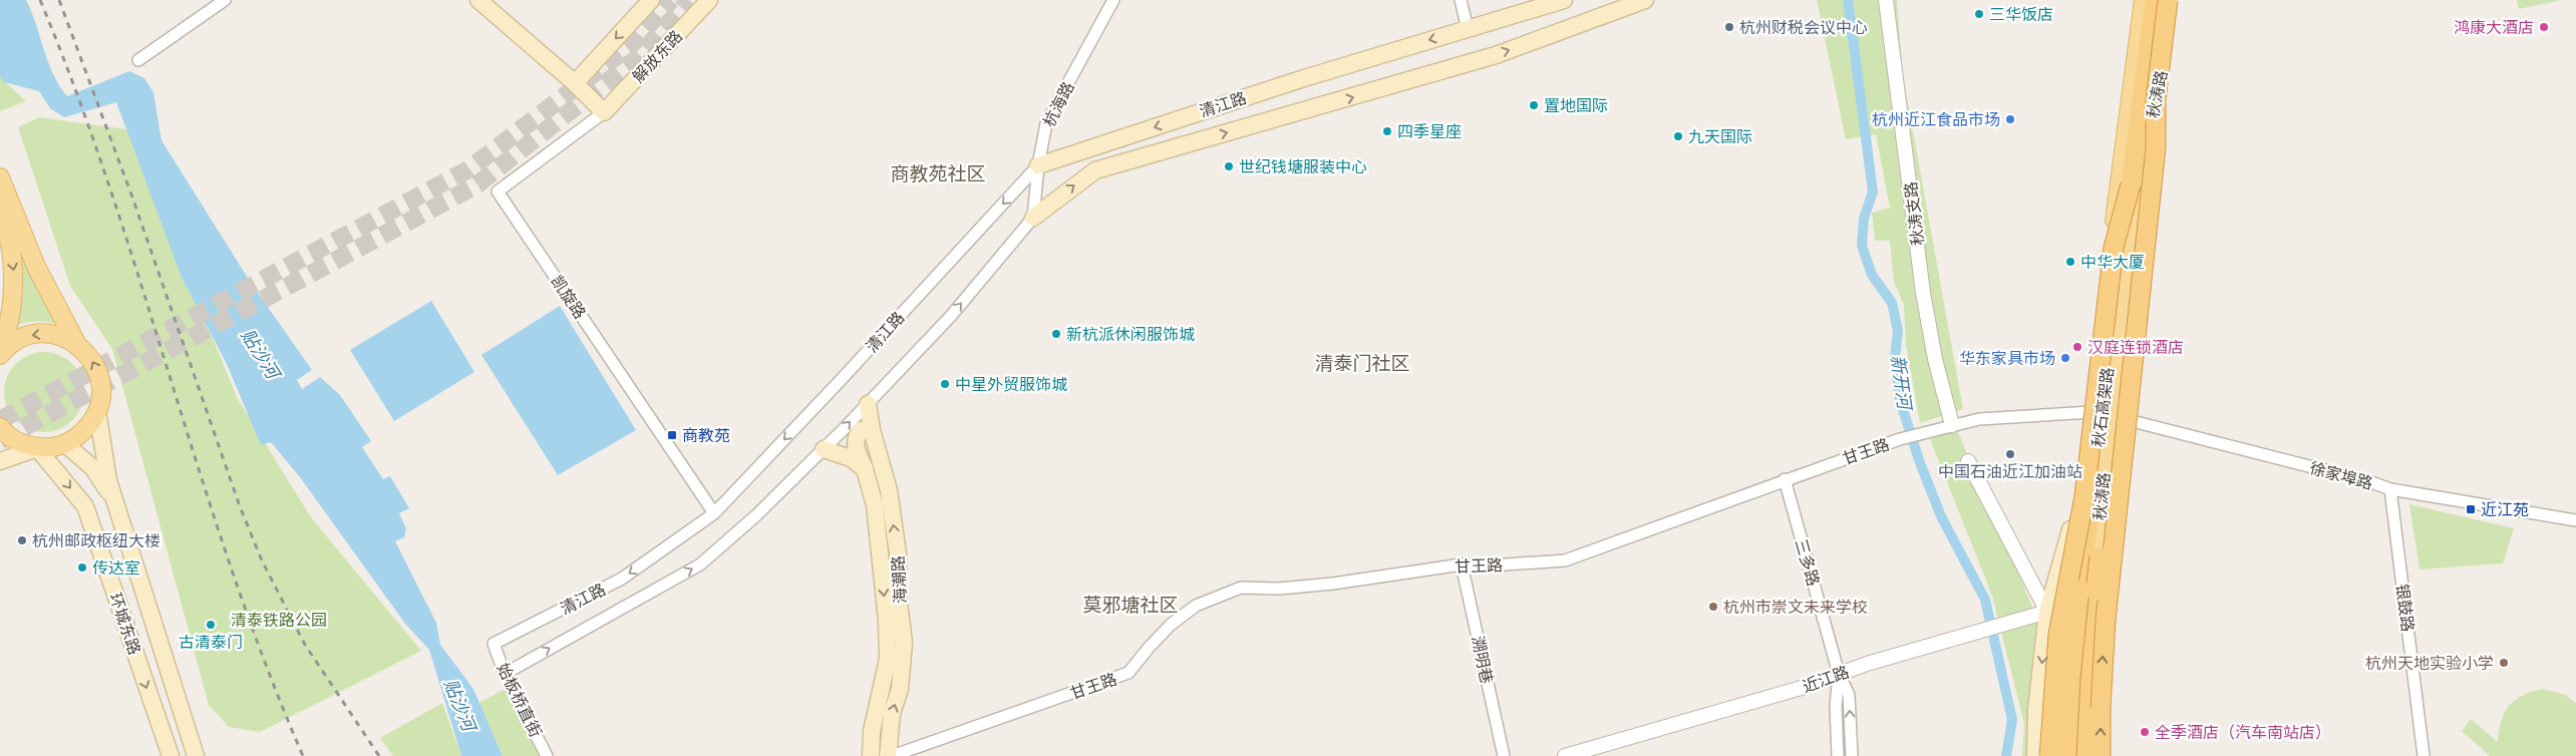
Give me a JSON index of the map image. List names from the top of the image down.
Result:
{
  "streets": {
    "highway": ["秋石高架路"],
    "main road": [
      "解放东路",
      "秋涛路",
      "清江路",
      "海潮路",
      "环城东路"
    ],
    "street": [
      "杭海路",
      "秋涛支路",
      "凯旋路",
      "甘王路",
      "徐家埠路",
      "三多路",
      "银鼓路",
      "溯明巷",
      "近江路",
      "始板桥直街"
    ]
  },
  "crossings": [
    ["解放东路", "凯旋路"],
    ["秋涛路", "秋石高架路"],
    ["秋涛路", "甘王路"],
    ["秋涛路", "徐家埠路"],
    ["秋涛路", "近江路"],
    ["杭海路", "清江路"],
    ["清江路", "凯旋路"],
    ["清江路", "海潮路"],
    ["清江路", "始板桥直街"],
    ["秋涛支路", "甘王路"],
    ["甘王路", "三多路"],
    ["甘王路", "溯明巷"],
    ["徐家埠路", "银鼓路"],
    ["三多路", "近江路"]
  ],
  "districts": ["商教苑社区", "清泰门社区", "莫邪塘社区"],
  "water": ["贴沙河", "新开河"],
  "parks": ["清泰铁路公园"],
  "places": {
    "other": [
      "三华饭店",
      "杭州财税会议中心",
      "鸿康大酒店",
      "置地国际",
      "杭州近江食品市场",
      "四季星座",
      "九天国际",
      "世纪钱塘服装中心",
      "中华大厦",
      "新杭派休闲服饰城",
      "汉庭连锁酒店",
      "华东家具市场",
      "中星外贸服饰城",
      "中国石油近江加油站",
      "杭州邮政枢纽大楼",
      "传达室",
      "杭州市崇文未来学校",
      "古清泰门",
      "杭州天地实验小学",
      "全季酒店（汽车南站店）"
    ],
    "transit": ["商教苑", "近江苑"]
  }
}
